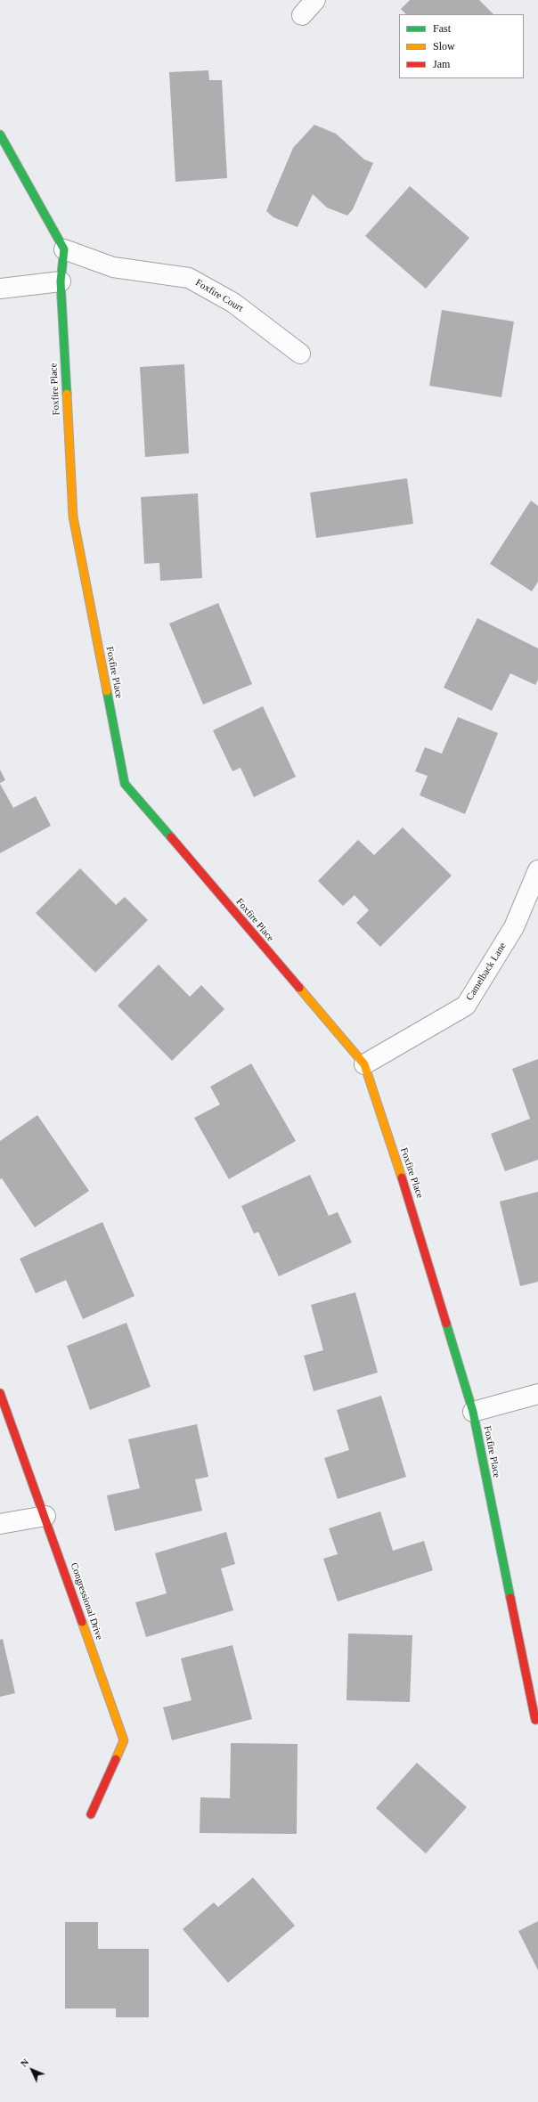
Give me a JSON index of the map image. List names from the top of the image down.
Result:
{
  "streets": {
    "street": [
      "Foxfire Court",
      "Foxfire Place",
      "Camelback Lane",
      "Congressional Drive"
    ]
  },
  "crossings": [
    ["Foxfire Court", "Foxfire Place"],
    ["Foxfire Place", "Camelback Lane"]
  ],
  "legend": ["Fast", "Slow", "Jam"],
  "north": "top left"
}
